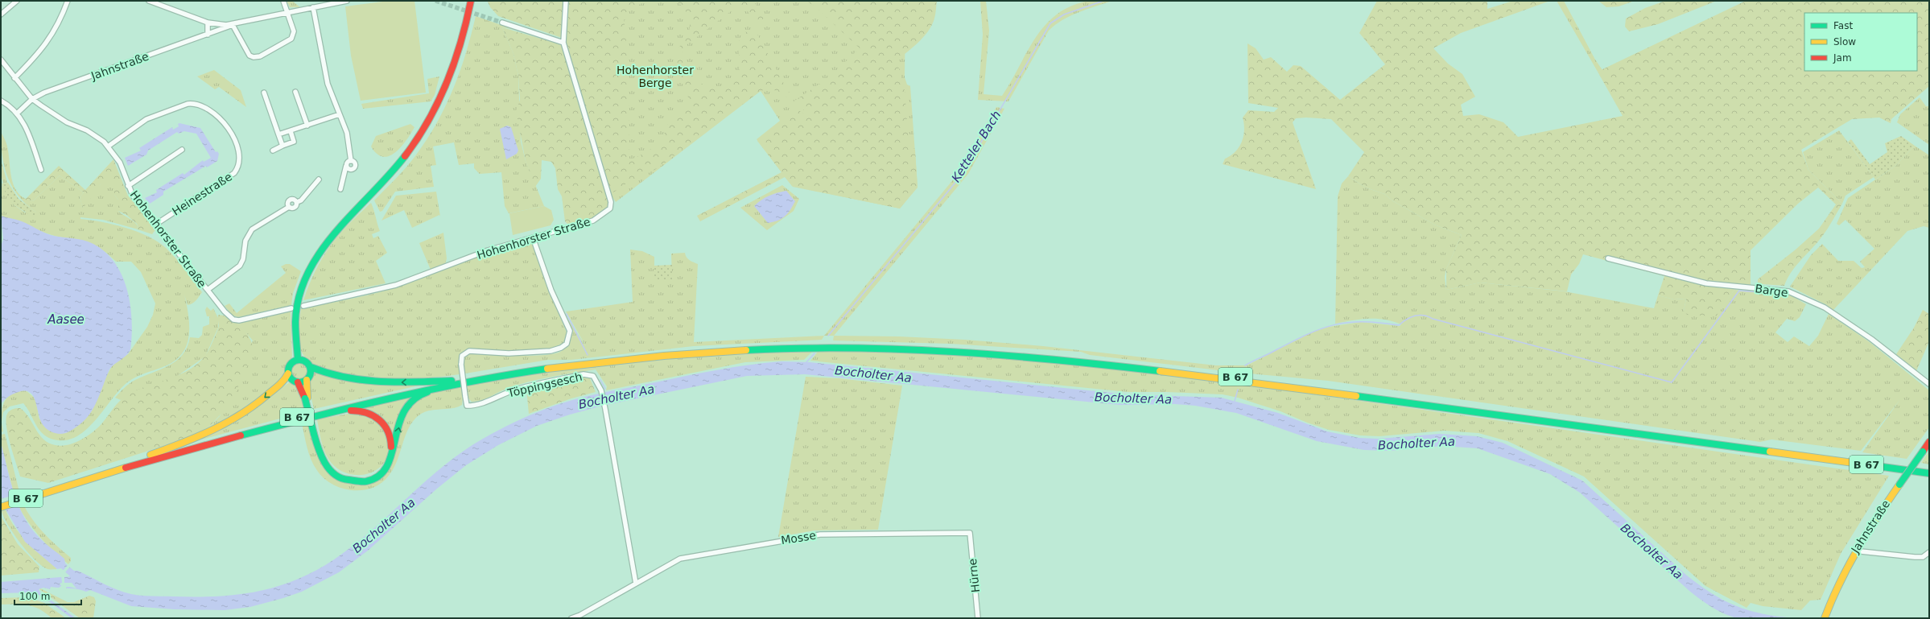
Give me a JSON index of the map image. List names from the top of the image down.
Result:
{
  "streets": {
    "main road": ["Jahnstraße", "B 67"],
    "street": [
      "Heinestraße",
      "Hohenhorster Straße",
      "Barge",
      "Töppingsesch",
      "Mosse",
      "Hürne"
    ]
  },
  "crossings": [
    ["Jahnstraße", "Hohenhorster Straße"],
    ["Heinestraße", "Hohenhorster Straße"],
    ["Hohenhorster Straße", "Töppingsesch"],
    ["Töppingsesch", "Mosse"],
    ["Mosse", "Hürne"]
  ],
  "water": ["Ketteler Bach", "Aasee", "Bocholter Aa"],
  "parks": ["Hohenhorster Berge"],
  "legend": ["Fast", "Slow", "Jam"],
  "scale_bar": "100 m"
}
